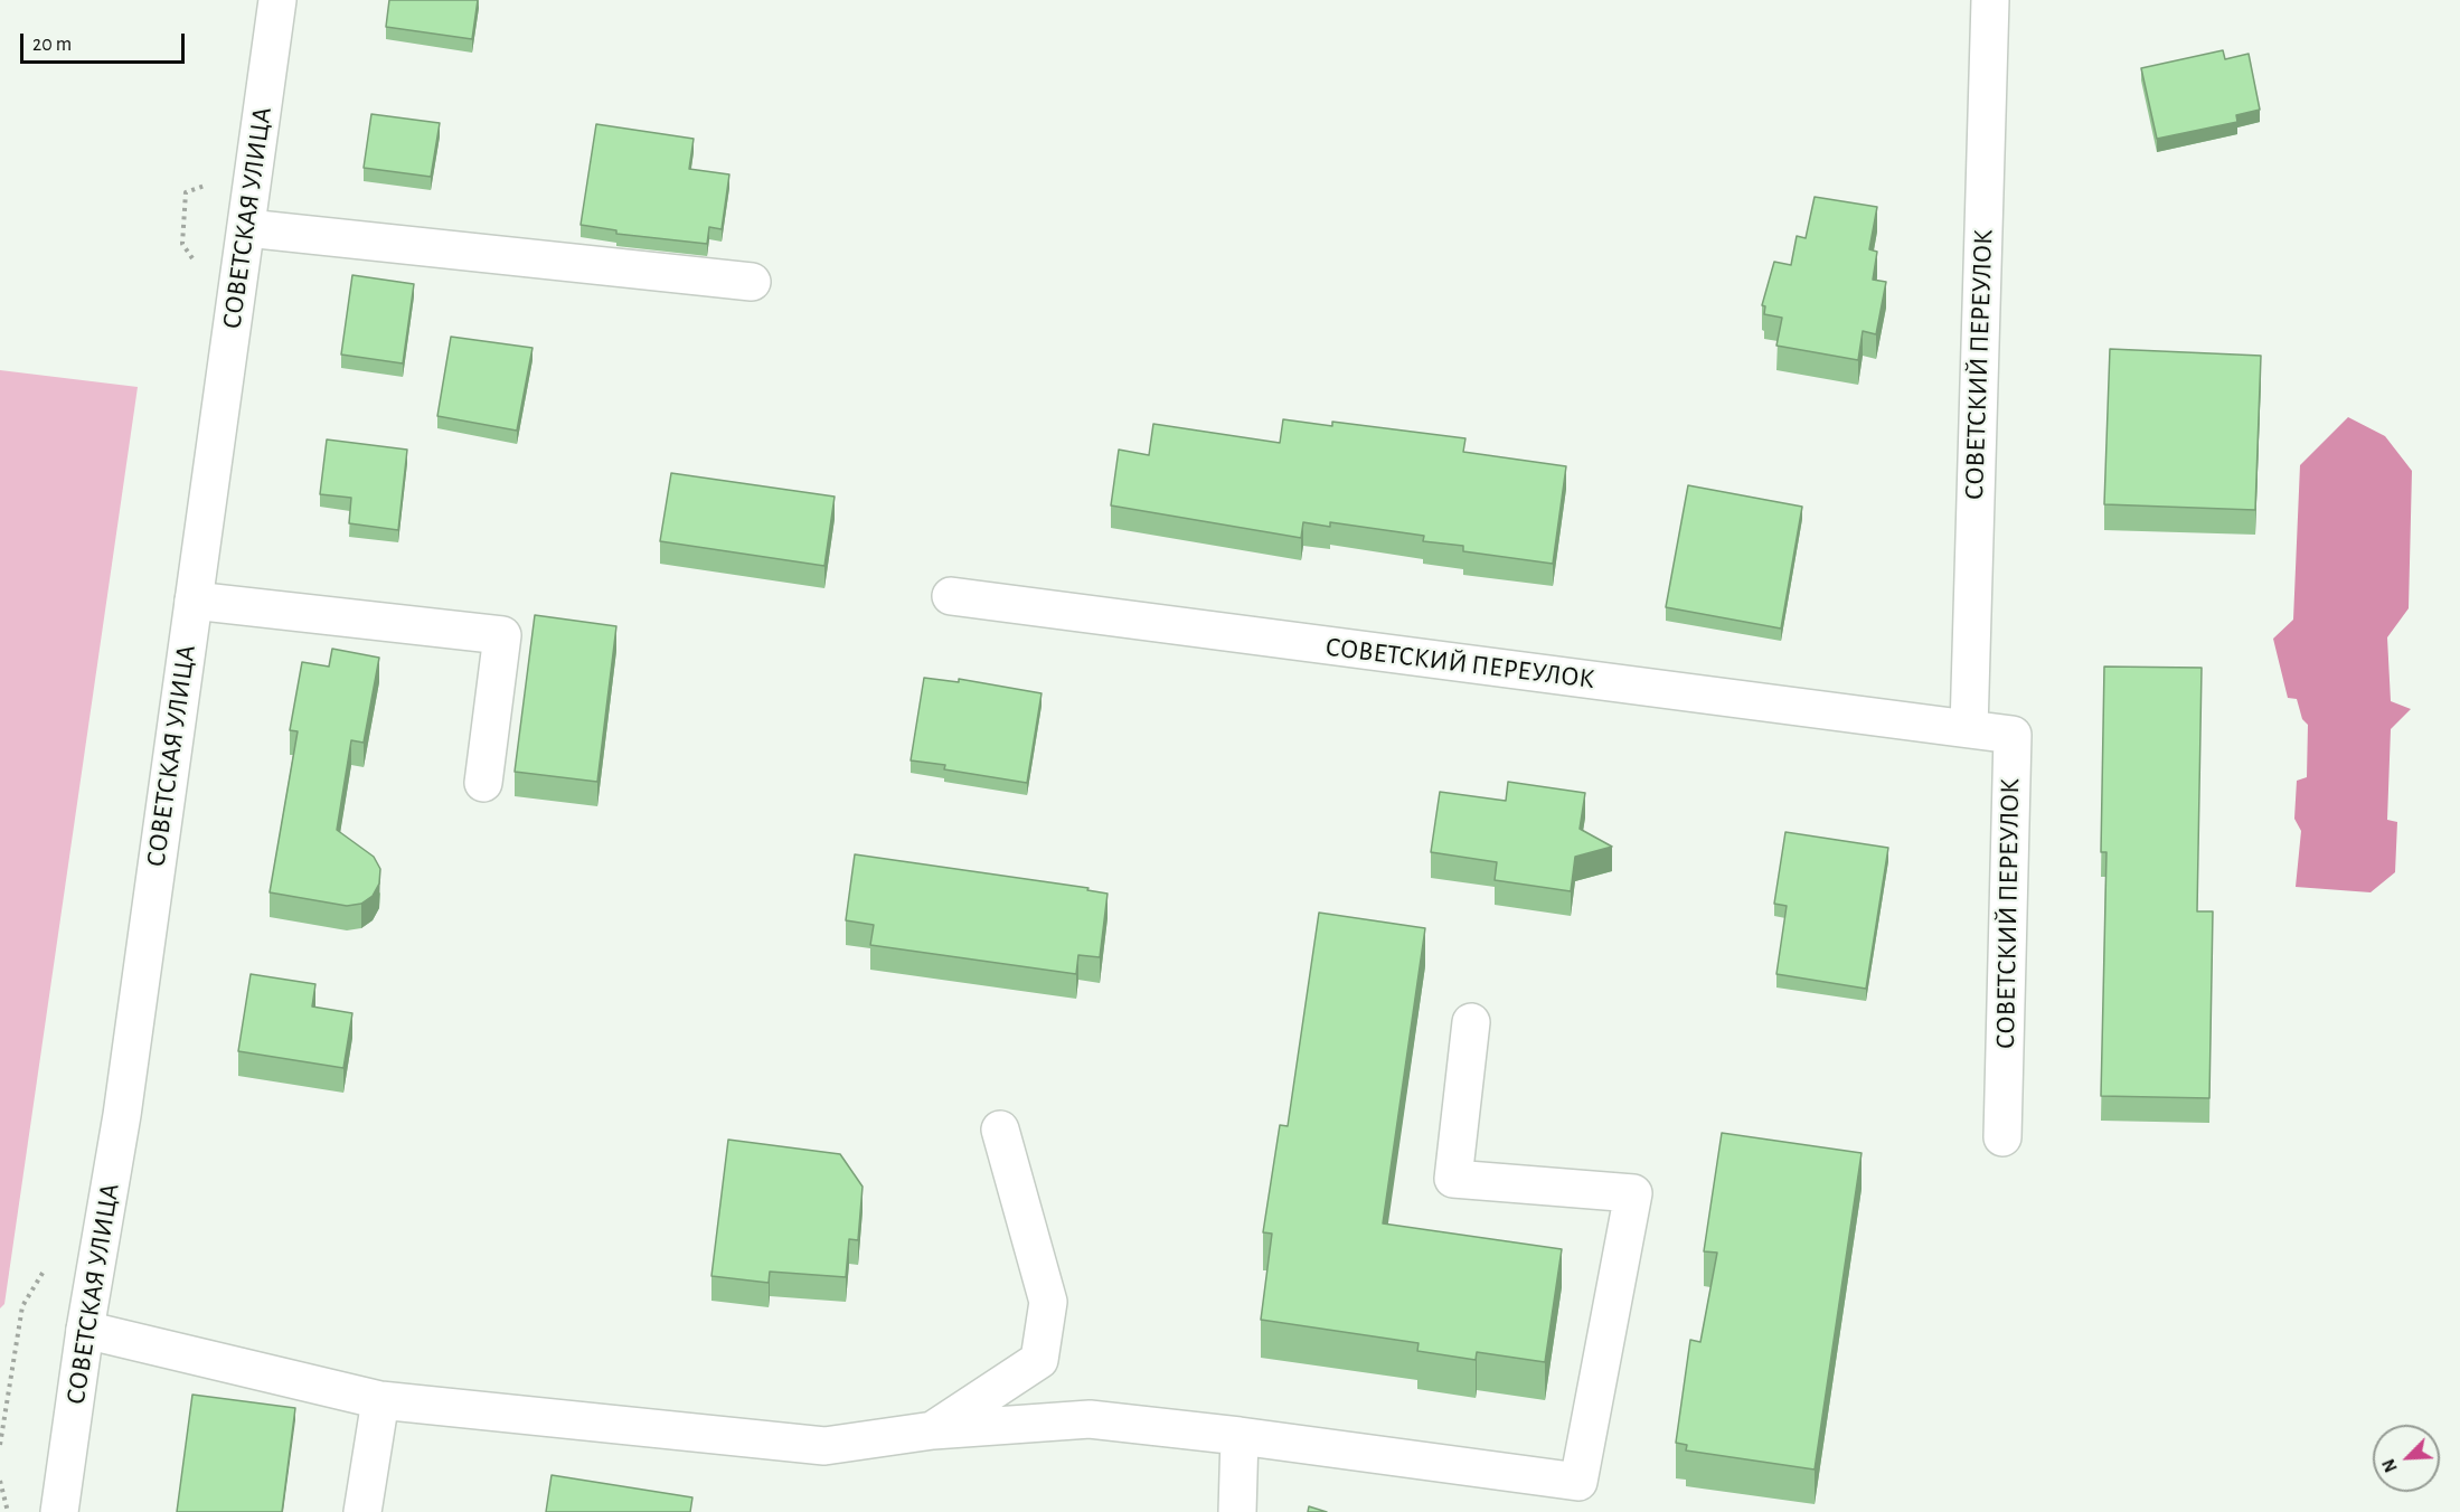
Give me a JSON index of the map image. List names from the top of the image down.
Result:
{
  "streets": {
    "street": ["СОВЕТСКАЯ УЛИЦА", "СОВЕТСКИЙ ПЕРЕУЛОК"]
  },
  "scale_bar": "20 m",
  "north": "bottom left"
}
